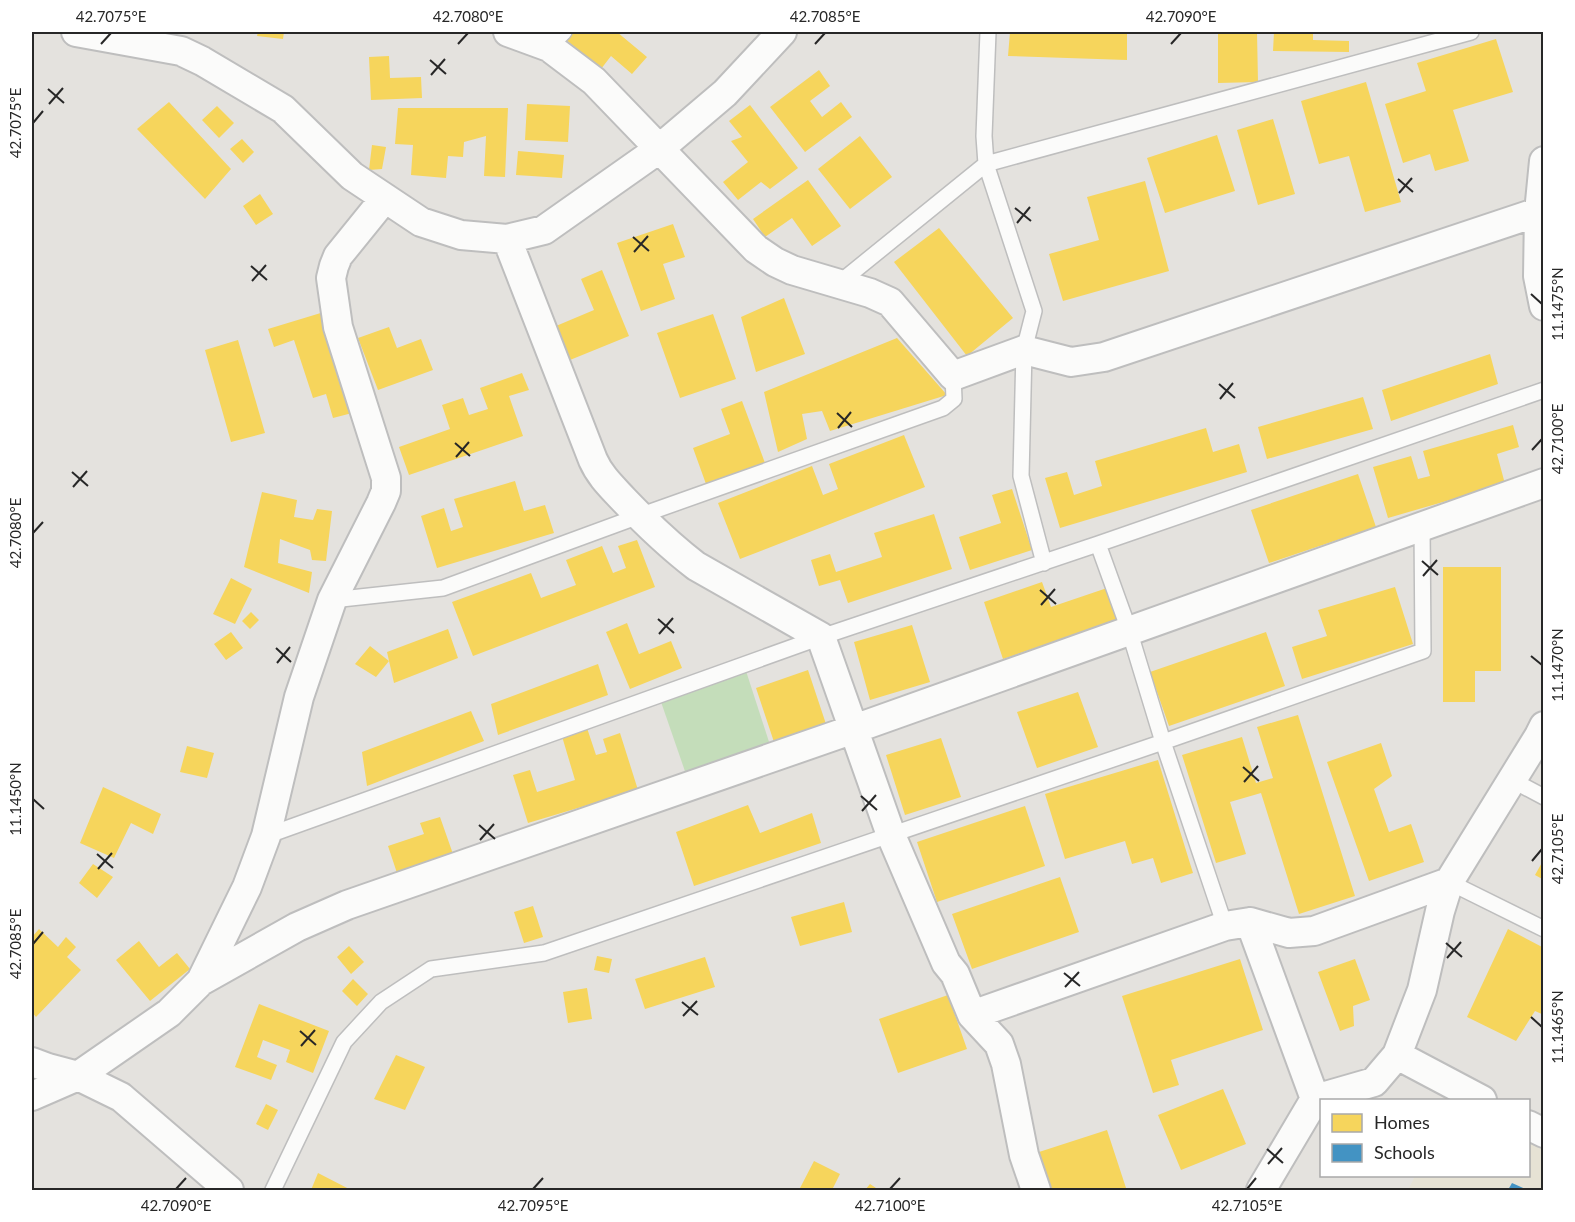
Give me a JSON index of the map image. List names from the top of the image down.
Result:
{
  "legend": ["Homes", "Schools"],
  "coordinates": [
    "42.7075°E",
    "42.7080°E",
    "42.7085°E",
    "42.7090°E",
    "11.1475°N",
    "42.7100°E",
    "11.1470°N",
    "11.1450°N",
    "42.7105°E",
    "11.1465°N",
    "42.7095°E"
  ]
}
